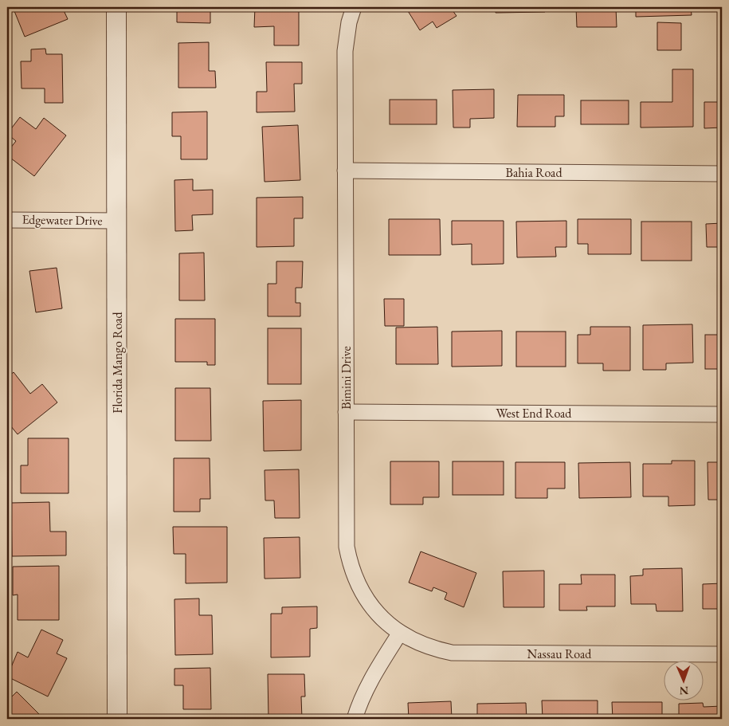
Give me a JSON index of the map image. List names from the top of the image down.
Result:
{
  "streets": {
    "street": [
      "Bahia Road",
      "Edgewater Drive",
      "Florida Mango Road",
      "Bimini Drive",
      "West End Road",
      "Nassau Road"
    ]
  },
  "crossings": [
    ["Bahia Road", "Bimini Drive"],
    ["Edgewater Drive", "Florida Mango Road"],
    ["Bimini Drive", "West End Road"],
    ["Bimini Drive", "Nassau Road"]
  ],
  "north": "bottom"
}
